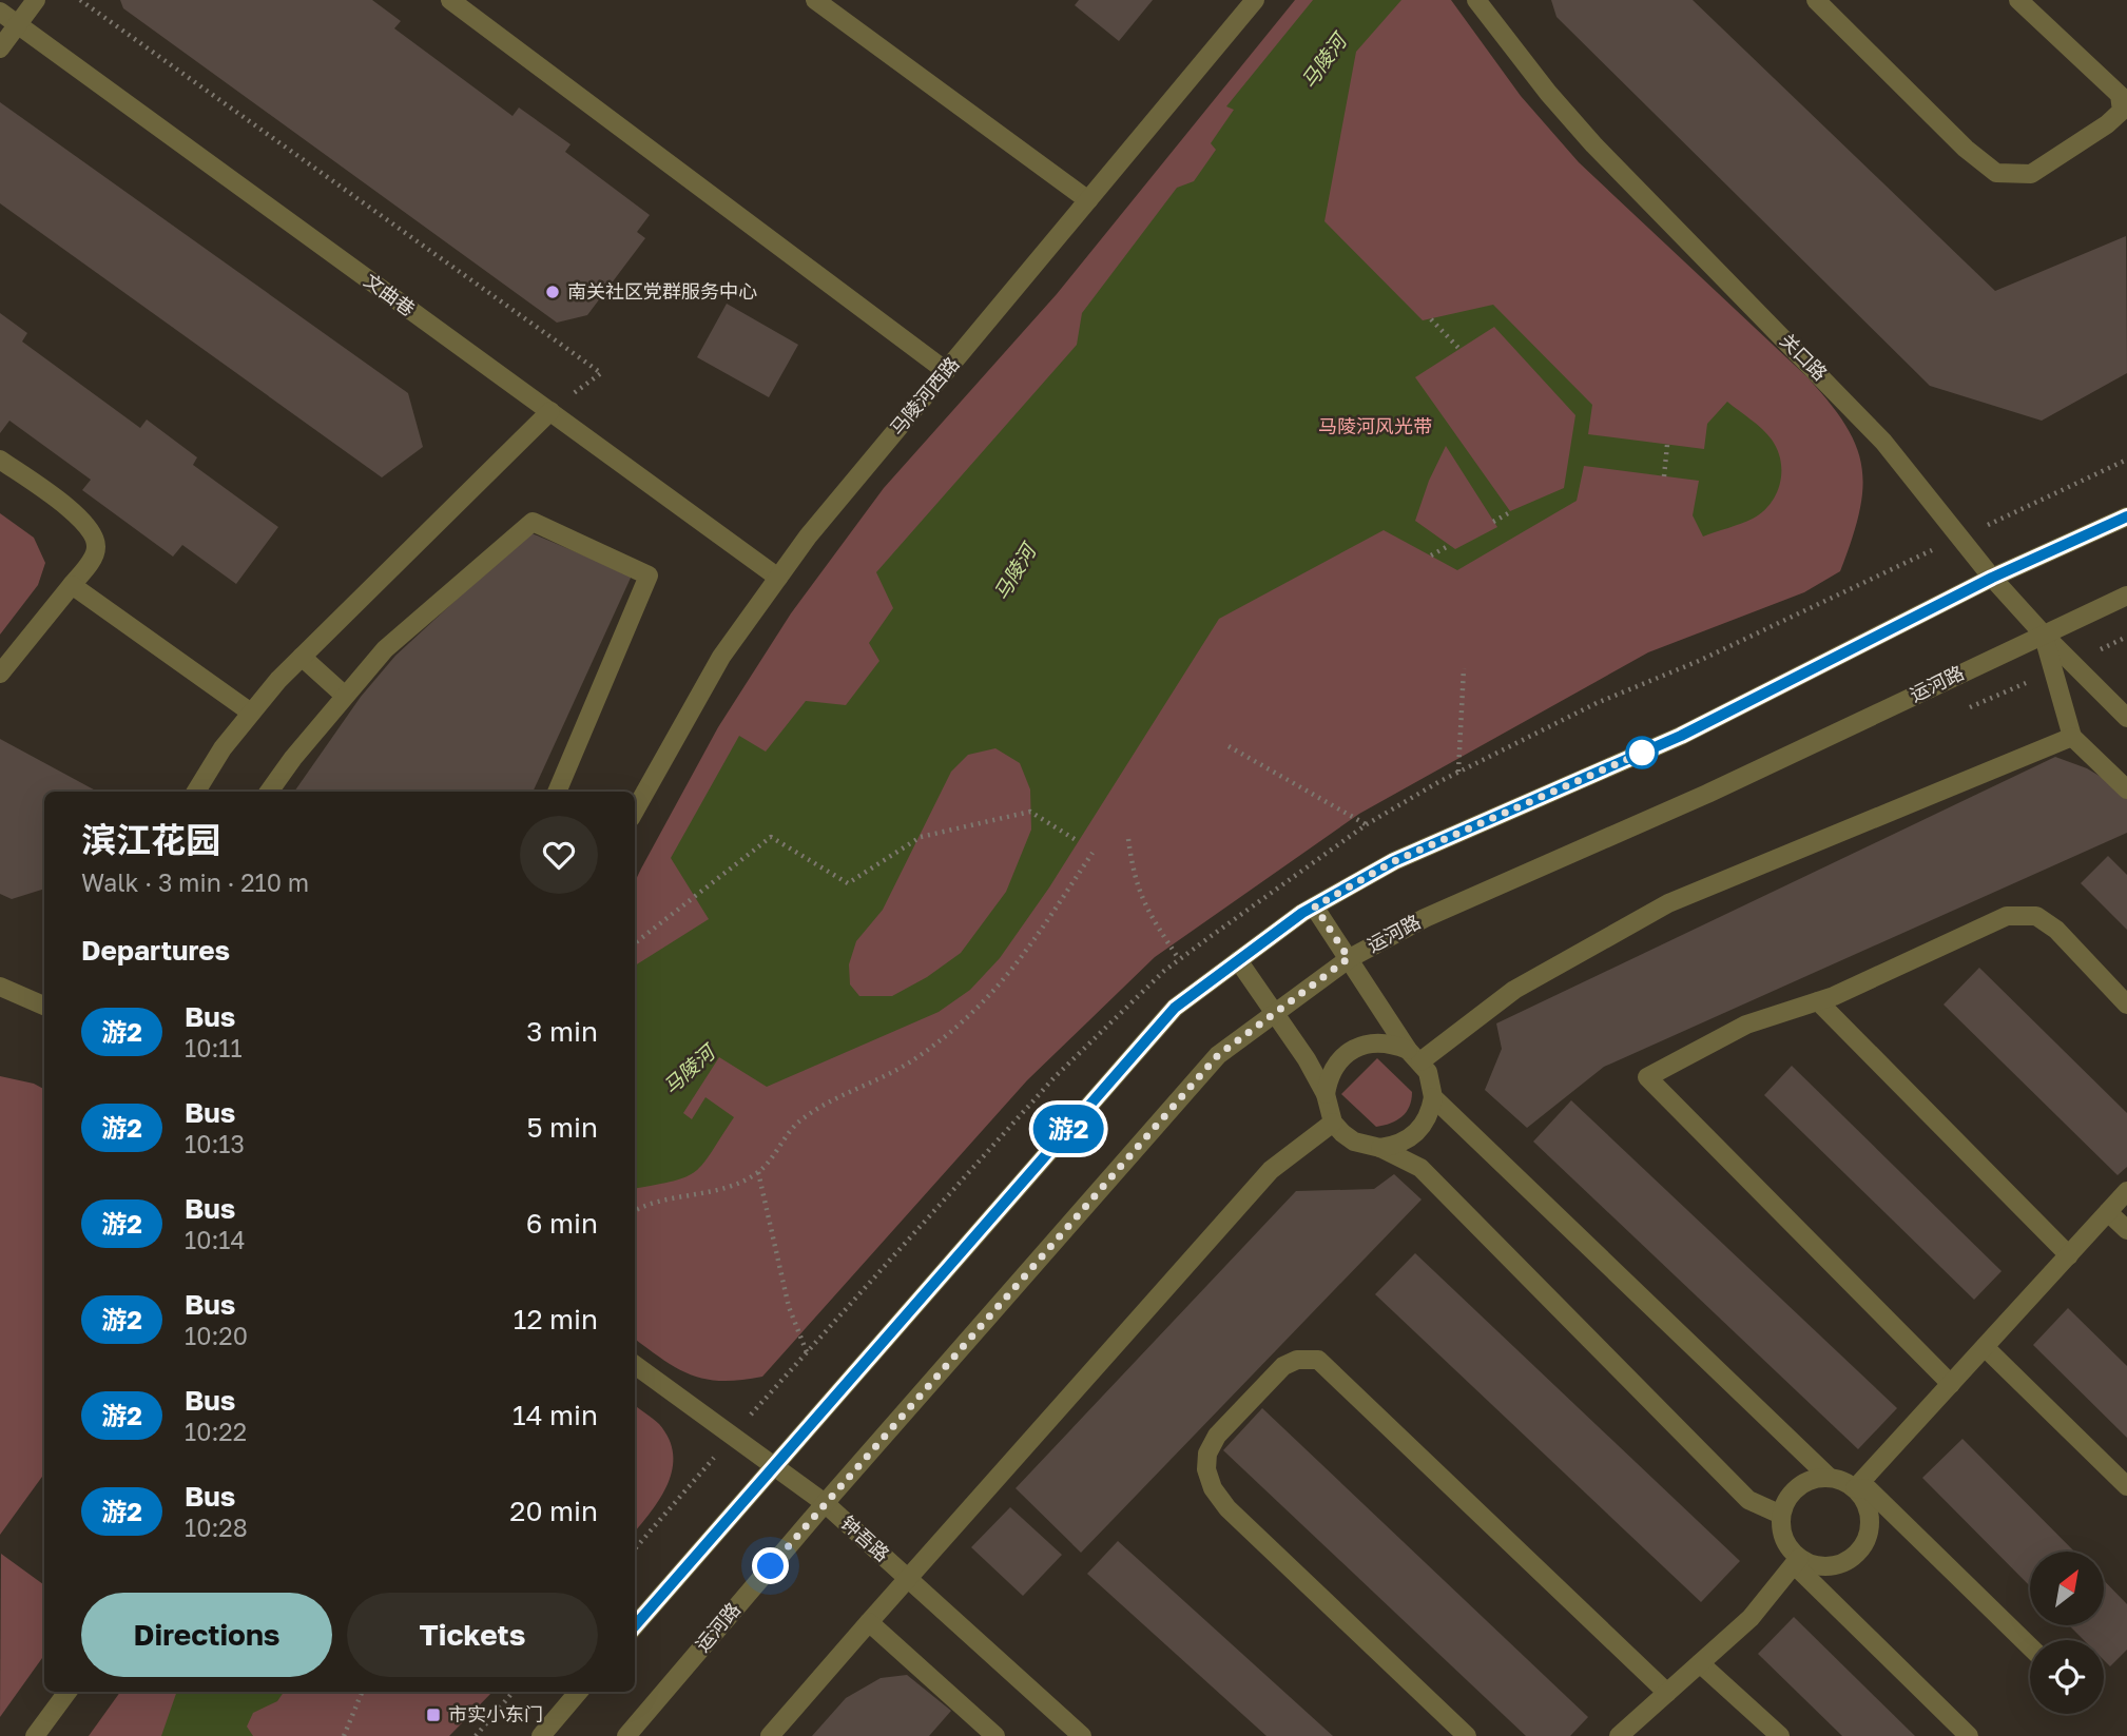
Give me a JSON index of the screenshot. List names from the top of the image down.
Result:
{
  "streets": {
    "street": [
      "文曲巷",
      "关口路",
      "马陵河西路",
      "运河路",
      "钟吾路"
    ]
  },
  "crossings": [
    ["文曲巷", "马陵河西路"],
    ["关口路", "运河路"],
    ["运河路", "钟吾路"]
  ],
  "water": ["马陵河"],
  "parks": ["马陵河风光带"],
  "places": {
    "other": ["南关社区党群服务中心"],
    "transit": ["市实小东门"]
  },
  "lines": ["bus line 游2"],
  "north": "top right",
  "page": {
    "on_map": "游2",
    "heading": [
      ["滨江花园", "Walk · 3 min · 210 m"],
      "Departures"
    ],
    "list": [
      {
        "mark": "游2",
        "name": "Bus",
        "note": "10:11",
        "value": "3 min"
      },
      {
        "mark": "游2",
        "name": "Bus",
        "note": "10:13",
        "value": "5 min"
      },
      {
        "mark": "游2",
        "name": "Bus",
        "note": "10:14",
        "value": "6 min"
      },
      {
        "mark": "游2",
        "name": "Bus",
        "note": "10:20",
        "value": "12 min"
      },
      {
        "mark": "游2",
        "name": "Bus",
        "note": "10:22",
        "value": "14 min"
      },
      {
        "mark": "游2",
        "name": "Bus",
        "note": "10:28",
        "value": "20 min"
      }
    ],
    "buttons": ["Directions", "Tickets"]
  }
}
